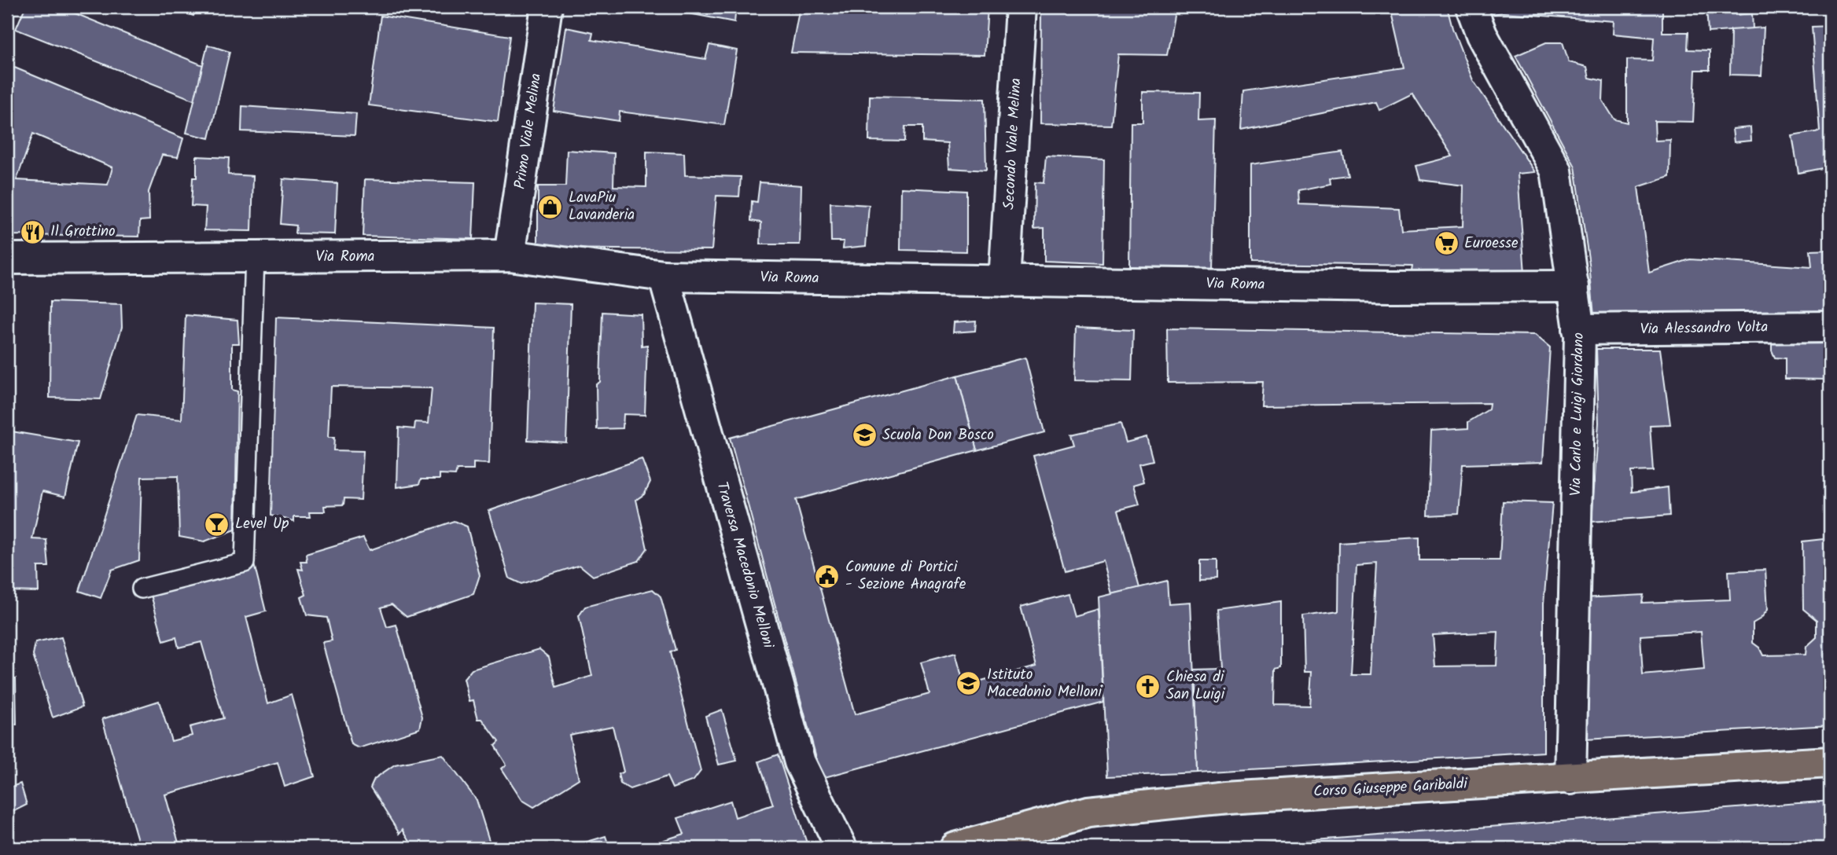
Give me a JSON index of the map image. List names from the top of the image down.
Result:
{
  "streets": {
    "main road": ["Corso Giuseppe Garibaldi"],
    "street": [
      "Primo Viale Melina",
      "Secondo Viale Melina",
      "Via Roma",
      "Via Alessandro Volta",
      "Via Carlo e Luigi Giordano",
      "Traversa Macedonio Melloni"
    ]
  },
  "crossings": [
    ["Primo Viale Melina", "Via Roma"],
    ["Secondo Viale Melina", "Via Roma"],
    ["Via Roma", "Via Carlo e Luigi Giordano"],
    ["Via Roma", "Traversa Macedonio Melloni"],
    ["Via Alessandro Volta", "Via Carlo e Luigi Giordano"],
    ["Via Carlo e Luigi Giordano", "Corso Giuseppe Garibaldi"]
  ],
  "places": {
    "shop": ["LavaPiu Lavanderia"],
    "restaurant": ["Il Grottino"],
    "supermarket": ["Euroesse"],
    "school or university": ["Scuola Don Bosco", "Istituto Macedonio Melloni"],
    "bar": ["Level Up"],
    "public building": ["Comune di Portici - Sezione Anagrafe"],
    "church": ["Chiesa di San Luigi"]
  }
}
